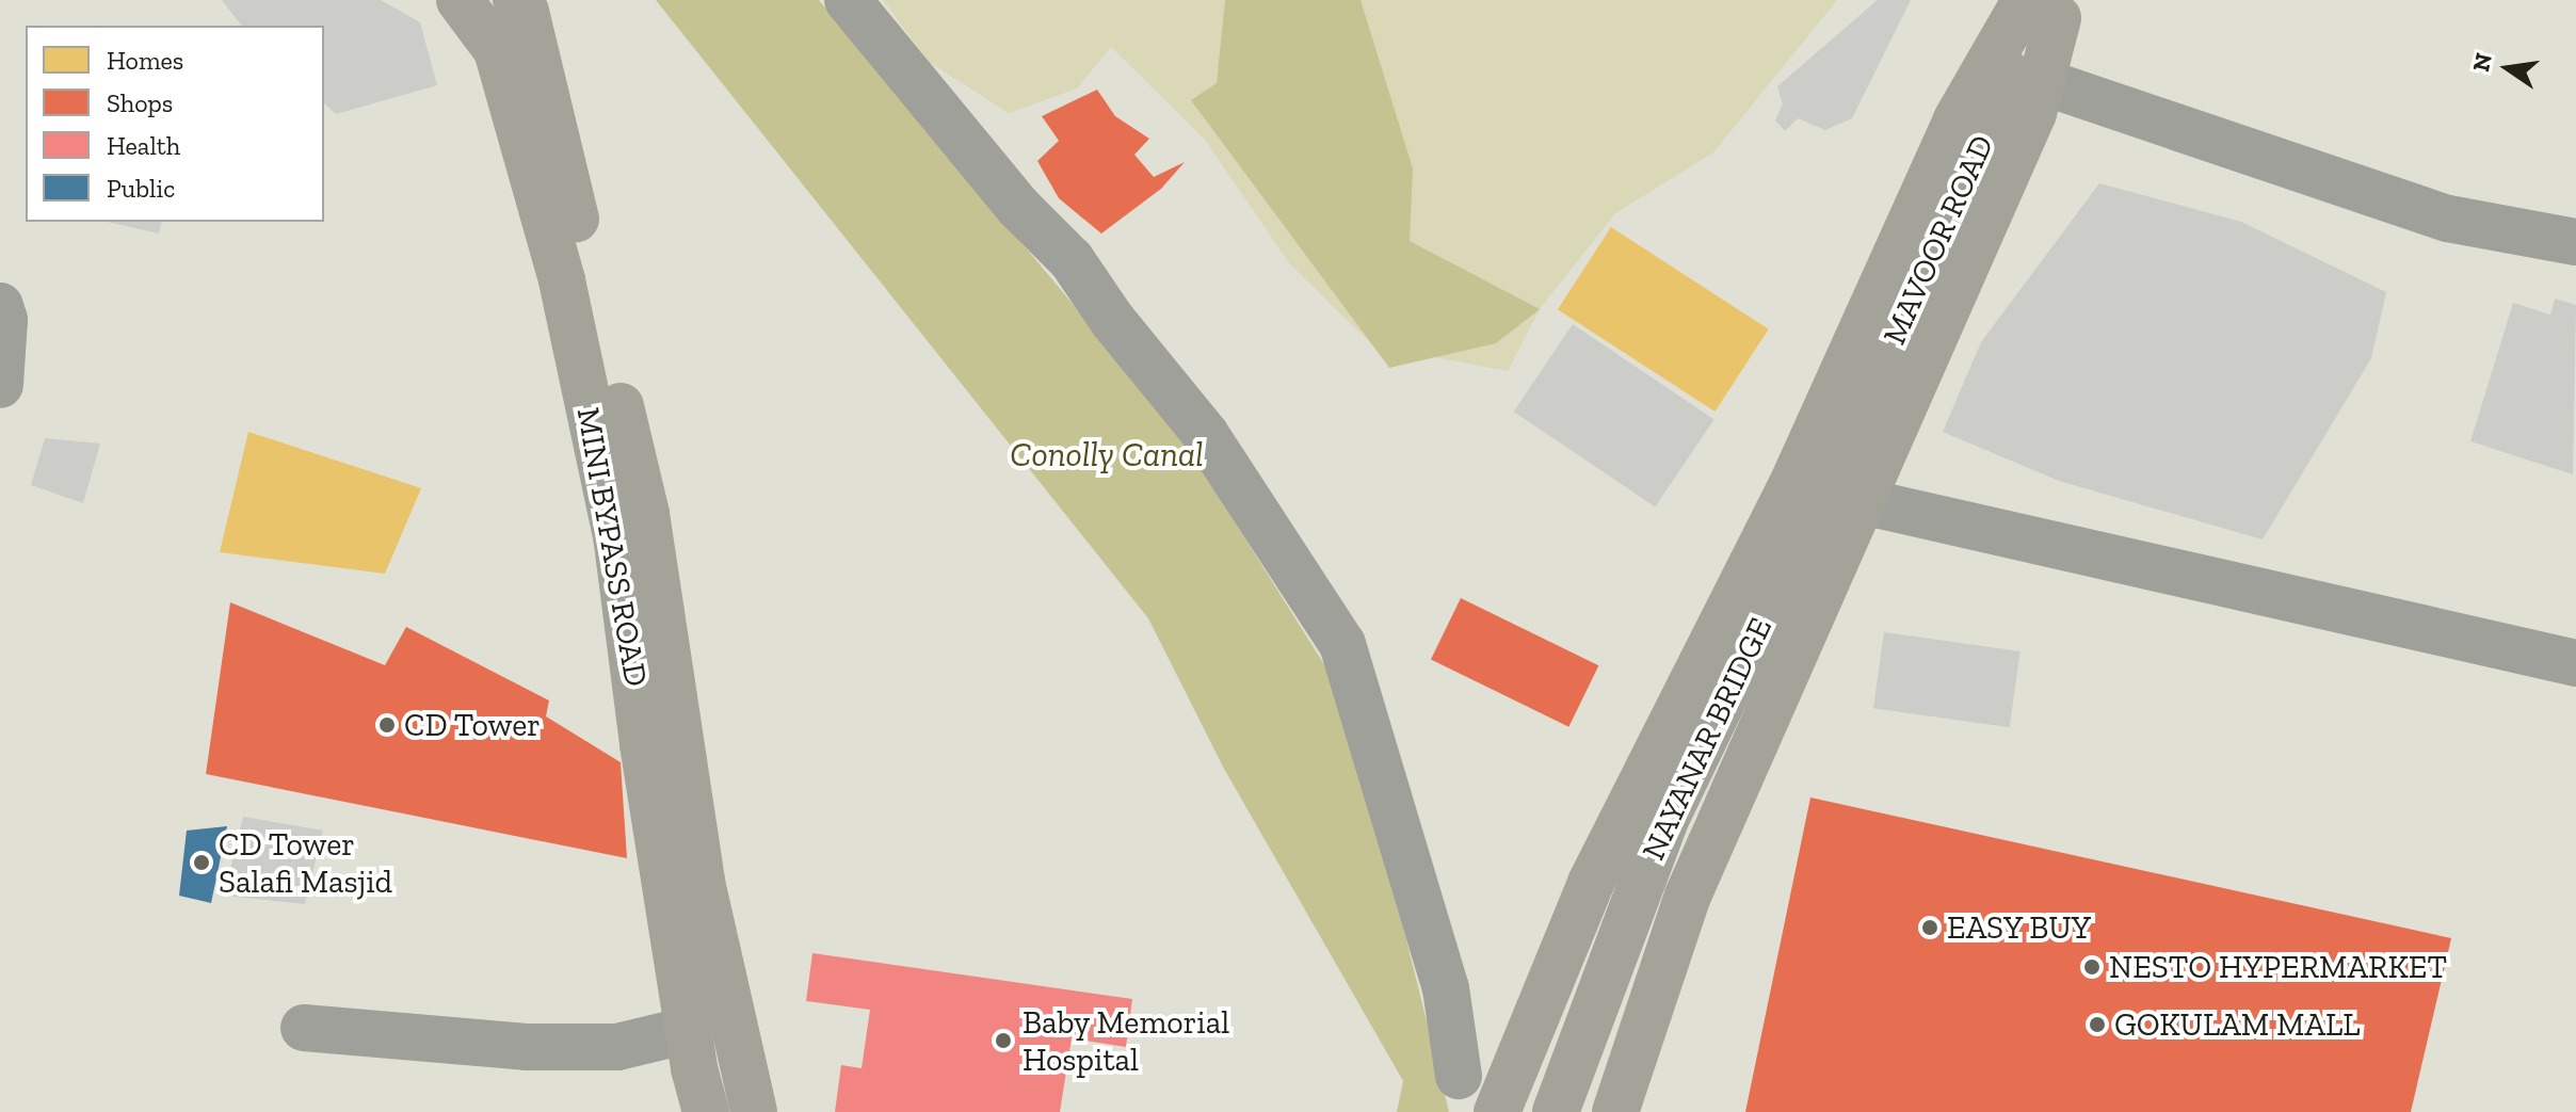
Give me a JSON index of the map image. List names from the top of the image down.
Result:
{
  "streets": {
    "main road": ["MAVOOR ROAD", "MINI BYPASS ROAD", "NAYANAR BRIDGE"]
  },
  "crossings": [
    ["MAVOOR ROAD", "NAYANAR BRIDGE"]
  ],
  "water": ["Conolly Canal"],
  "places": [
    "CD Tower",
    "CD Tower Salafi Masjid",
    "EASY BUY",
    "NESTO HYPERMARKET",
    "GOKULAM MALL",
    "Baby Memorial Hospital"
  ],
  "legend": [
    "Homes",
    "Shops",
    "Health",
    "Public"
  ],
  "north": "left"
}
